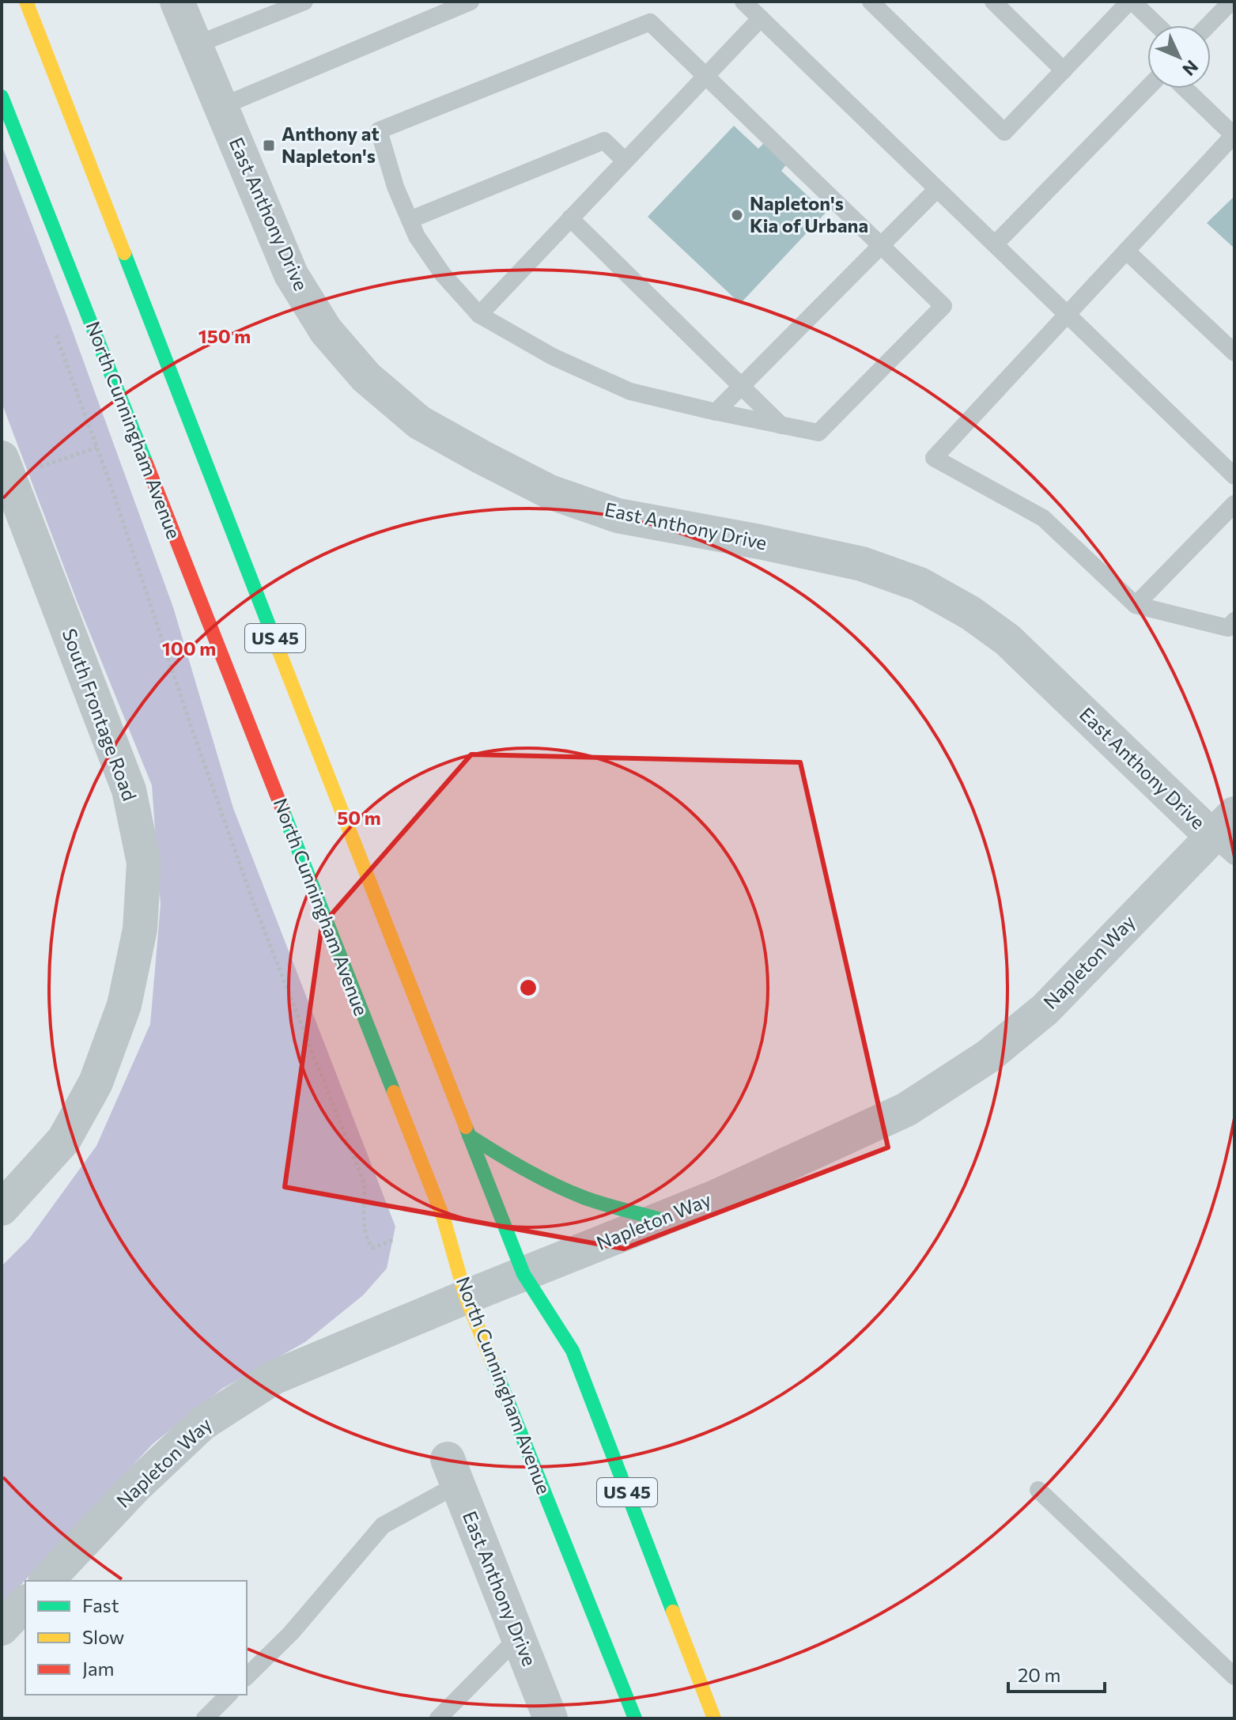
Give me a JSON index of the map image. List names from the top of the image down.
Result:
{
  "streets": {
    "main road": ["North Cunningham Avenue", "US 45"],
    "street": ["East Anthony Drive", "South Frontage Road", "Napleton Way"]
  },
  "crossings": [
    ["East Anthony Drive", "Napleton Way"],
    ["North Cunningham Avenue", "Napleton Way"],
    ["US 45", "Napleton Way"]
  ],
  "places": {
    "transit": ["Anthony at Napleton's"],
    "other": ["Napleton's Kia of Urbana"]
  },
  "legend": ["Fast", "Slow", "Jam"],
  "scale_bar": "20 m",
  "north": "bottom right",
  "rings": ["150 m", "100 m", "50 m"]
}
